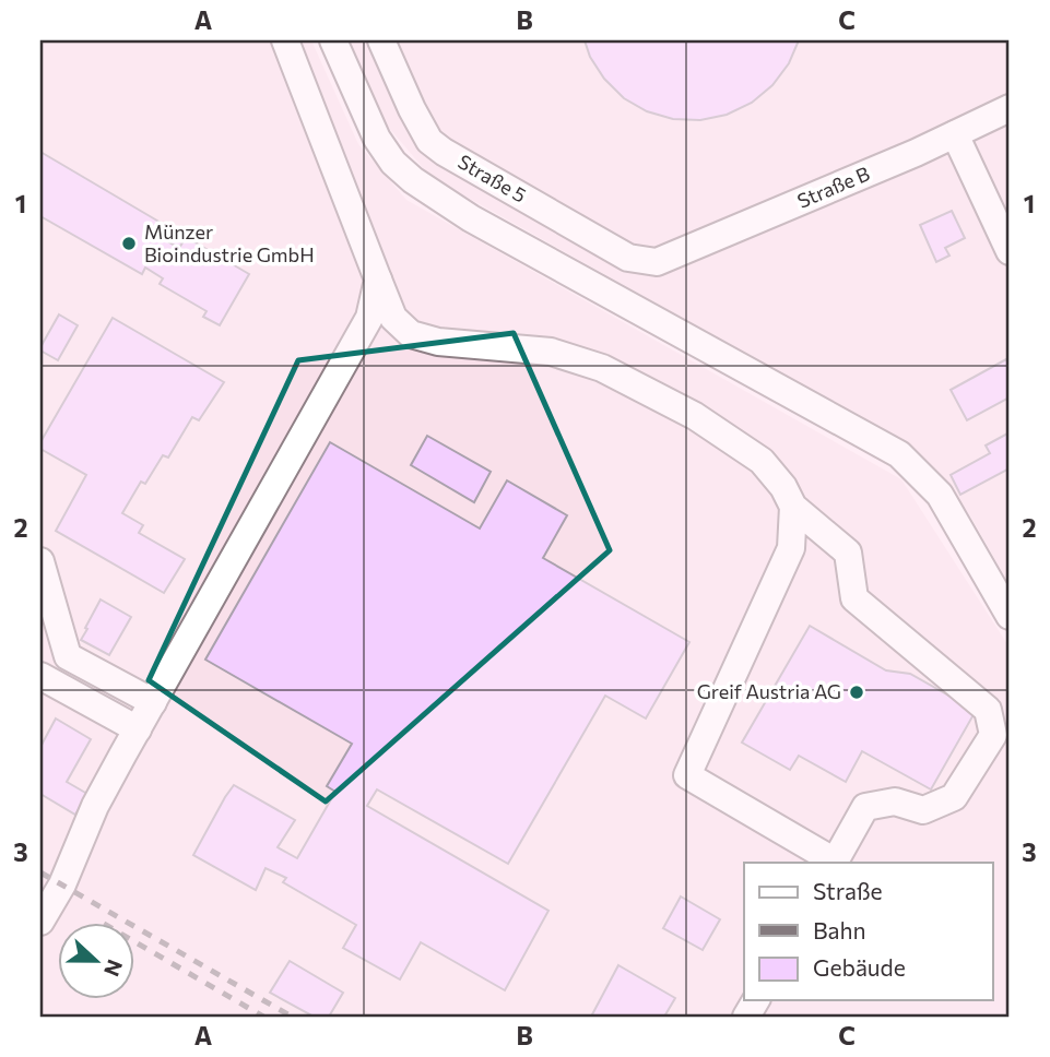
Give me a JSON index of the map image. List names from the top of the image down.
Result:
{
  "streets": {
    "lane": ["Straße 5", "Straße B"]
  },
  "crossings": [
    ["Straße 5", "Straße B"]
  ],
  "places": ["Münzer Bioindustrie GmbH", "Greif Austria AG"],
  "legend": ["Straße", "Bahn", "Gebäude"],
  "north": "right",
  "grid": {
    "columns": ["A", "B", "C"],
    "rows": ["1", "2", "3"]
  }
}
